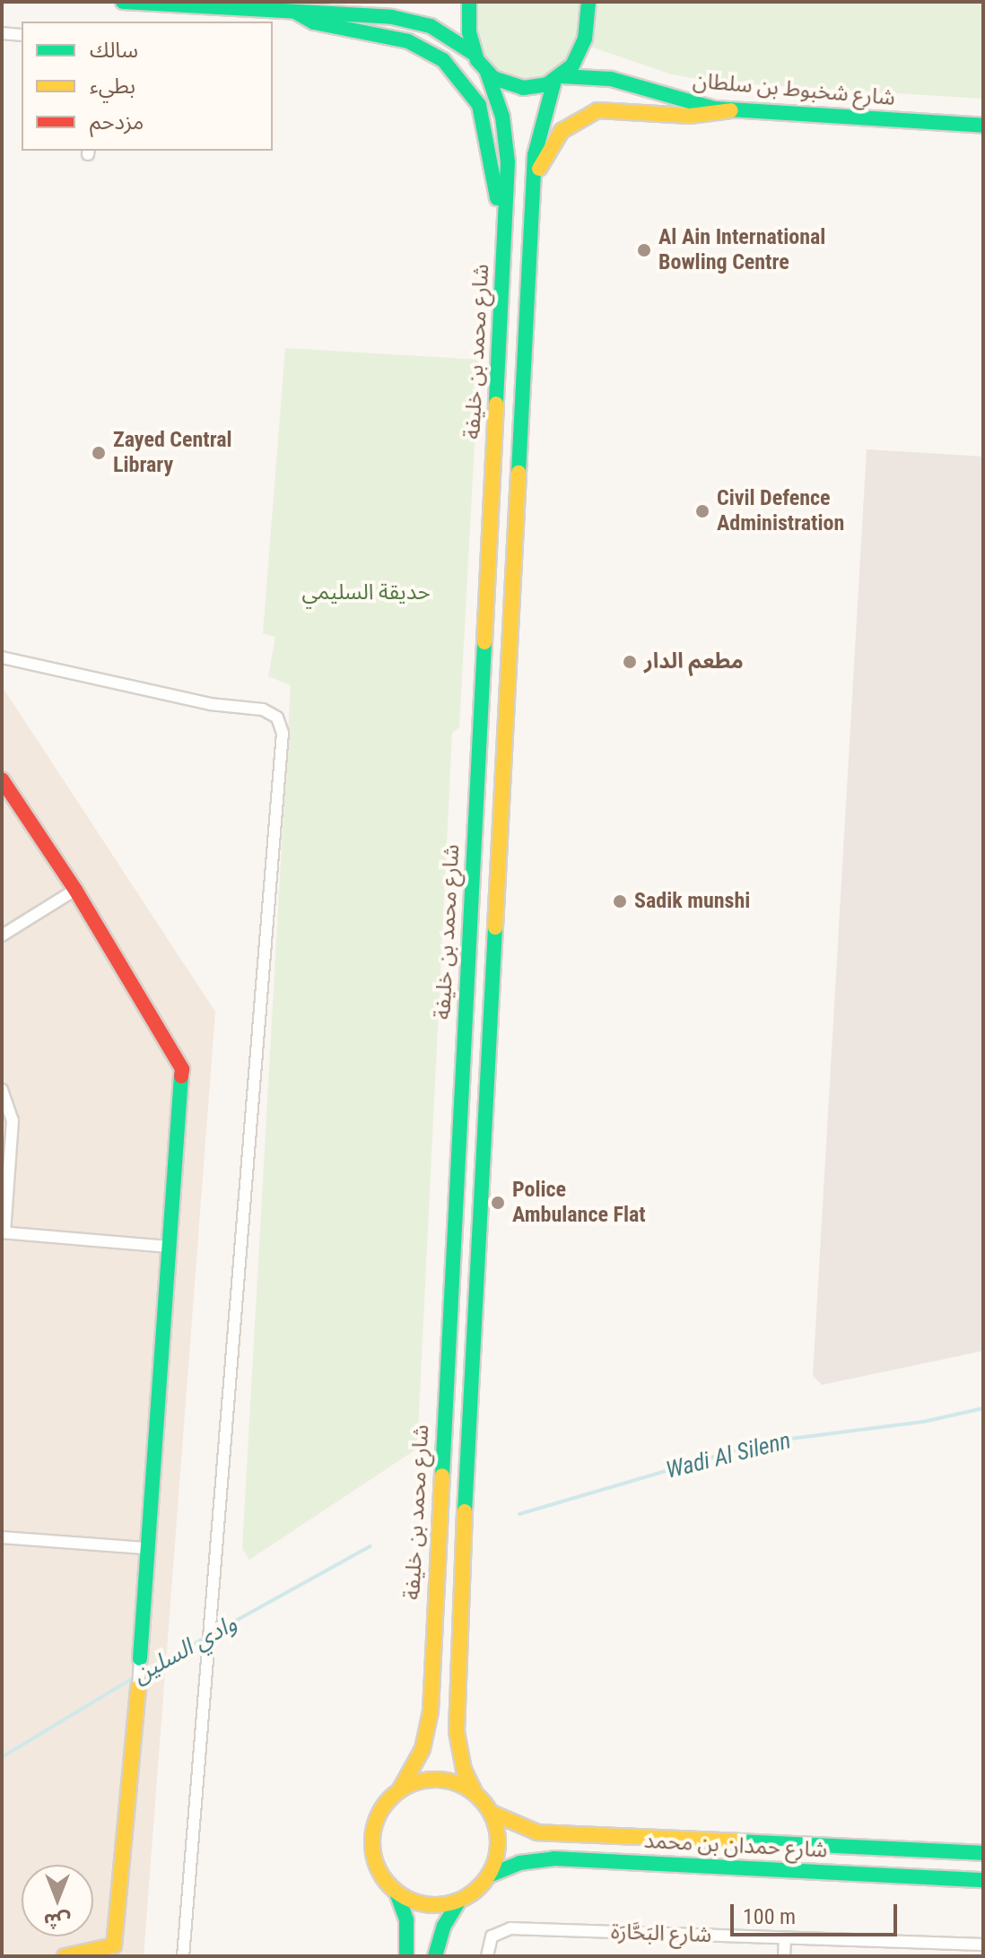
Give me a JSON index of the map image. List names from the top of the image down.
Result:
{
  "streets": {
    "main road": ["شارع شخبوط بن سلطان", "شارع محمد بن خليفة", "شارع حمدان بن محمد"],
    "street": ["شارع البَحَّارَة"]
  },
  "crossings": [
    ["شارع شخبوط بن سلطان", "شارع محمد بن خليفة"],
    ["شارع محمد بن خليفة", "شارع حمدان بن محمد"]
  ],
  "water": ["Wadi Al Silenn", "وادي السلين"],
  "parks": ["حديقة السليمي"],
  "places": [
    "Al Ain International Bowling Centre",
    "Zayed Central Library",
    "Civil Defence Administration",
    "مطعم الدار",
    "Sadik munshi",
    "Police Ambulance Flat"
  ],
  "legend": ["سالك", "بطيء", "مزدحم"],
  "scale_bar": "100 m",
  "north": "bottom"
}
